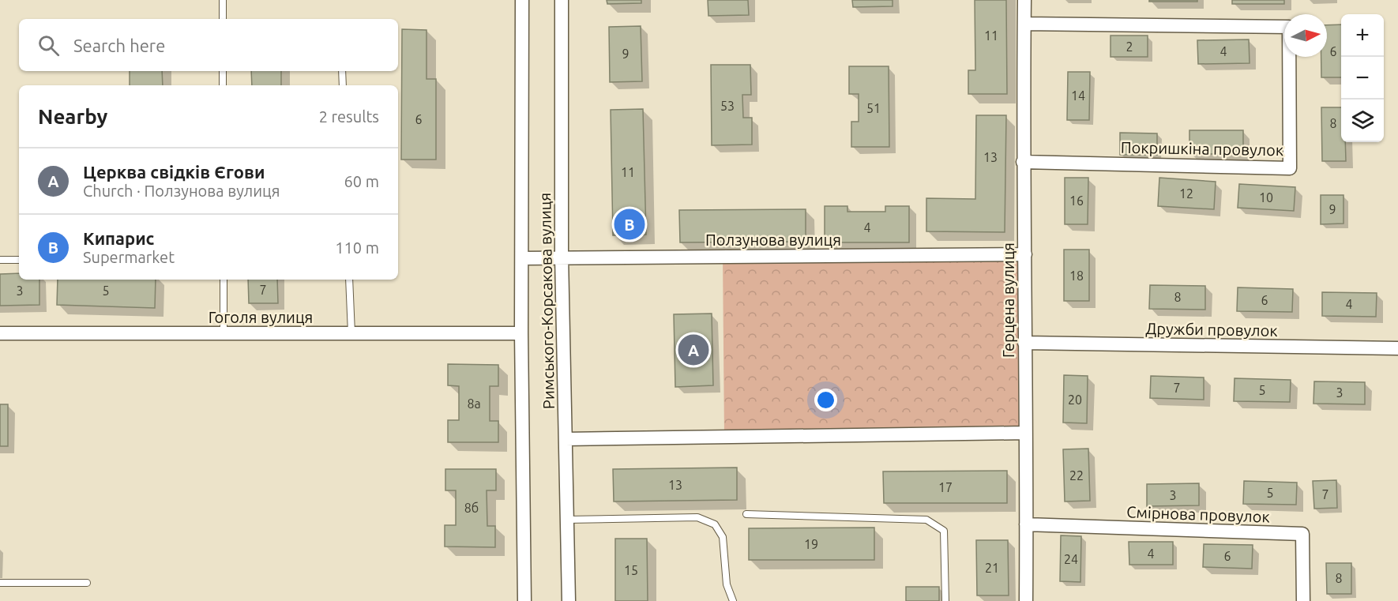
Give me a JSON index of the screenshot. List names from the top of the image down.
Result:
{
  "streets": {
    "street": [
      "Покришкіна провулок",
      "Ползунова вулиця",
      "Герцена вулиця",
      "Римського-Корсакова вулиця",
      "Гоголя вулиця",
      "Дружби провулок",
      "Смірнова провулок"
    ]
  },
  "crossings": [
    ["Покришкіна провулок", "Герцена вулиця"],
    ["Ползунова вулиця", "Герцена вулиця"],
    ["Ползунова вулиця", "Римського-Корсакова вулиця"],
    ["Герцена вулиця", "Дружби провулок"],
    ["Герцена вулиця", "Смірнова провулок"],
    ["Римського-Корсакова вулиця", "Гоголя вулиця"]
  ],
  "house_numbers": [
    "11",
    "2",
    "4",
    "6",
    "9",
    "14",
    "53",
    "51",
    "6",
    "8",
    "13",
    "11",
    "12",
    "10",
    "16",
    "9",
    "4",
    "18",
    "7",
    "3",
    "5",
    "8",
    "6",
    "4",
    "7",
    "5",
    "3",
    "20",
    "8а",
    "22",
    "13",
    "17",
    "5",
    "7",
    "3",
    "8б",
    "19",
    "4",
    "6",
    "24",
    "21",
    "15",
    "8"
  ],
  "north": "right",
  "page": {
    "map_buttons": ["+", "−"],
    "search": "Search here",
    "heading": ["Nearby", "2 results"],
    "list": [
      {
        "mark": "A",
        "name": "Церква свідків Єгови",
        "note": "Church · Ползунова вулиця",
        "value": "60 m"
      },
      {
        "mark": "B",
        "name": "Кипарис",
        "note": "Supermarket",
        "value": "110 m"
      }
    ],
    "pins": ["B", "A"]
  }
}
